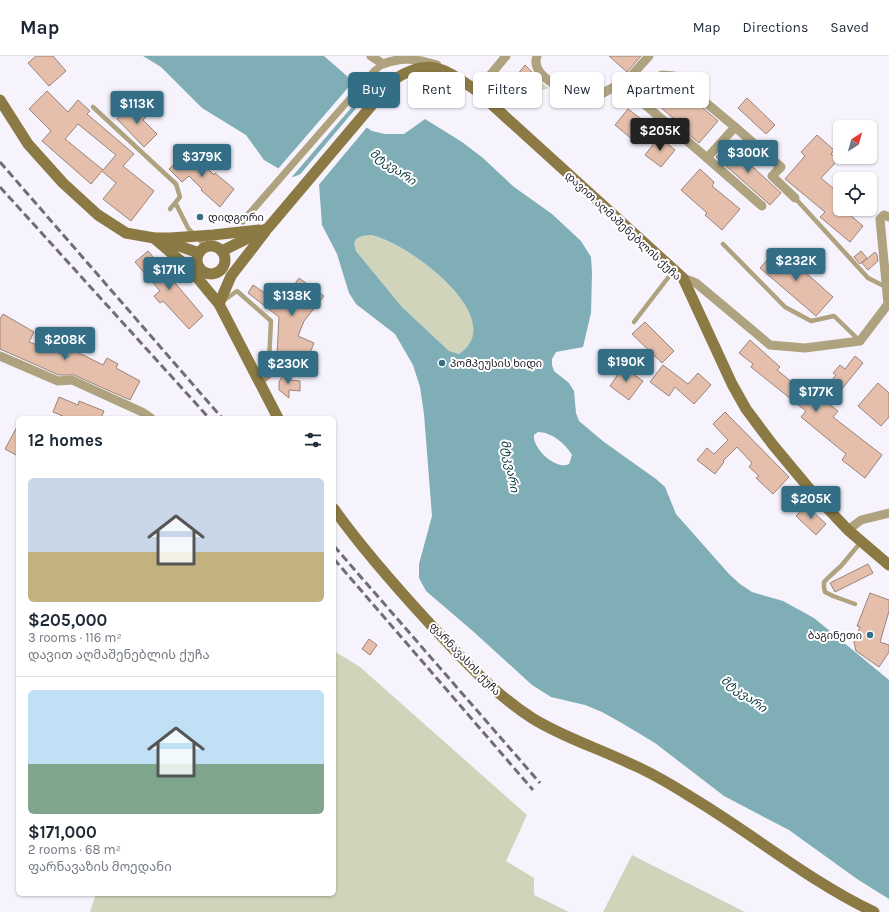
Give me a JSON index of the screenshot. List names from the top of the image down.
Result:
{
  "streets": {
    "main road": ["დავით აღმაშენებლის ქუჩა", "ფარნავასის ქუჩა"]
  },
  "water": ["მტკვარი"],
  "places": ["დიდგორი", "პომპეუსის ხიდი", "ბაგინეთი"],
  "north": "top right",
  "page": {
    "header": "Map",
    "nav": ["Map", "Directions", "Saved"],
    "chip": [
      "Buy",
      "Rent",
      "Filters",
      "New",
      "Apartment"
    ],
    "price": [
      "$113K",
      "$205K",
      "$300K",
      "$379K",
      "$232K",
      "$171K",
      "$138K",
      "$208K",
      "$190K",
      "$230K",
      "$177K",
      "$205K"
    ],
    "heading": "12 homes",
    "list": [
      {
        "name": "$205,000",
        "note": "3 rooms · 116 m² · დავით აღმაშენებლის ქუჩა"
      },
      {
        "name": "$171,000",
        "note": "2 rooms · 68 m² · ფარნავაზის მოედანი"
      }
    ]
  }
}
